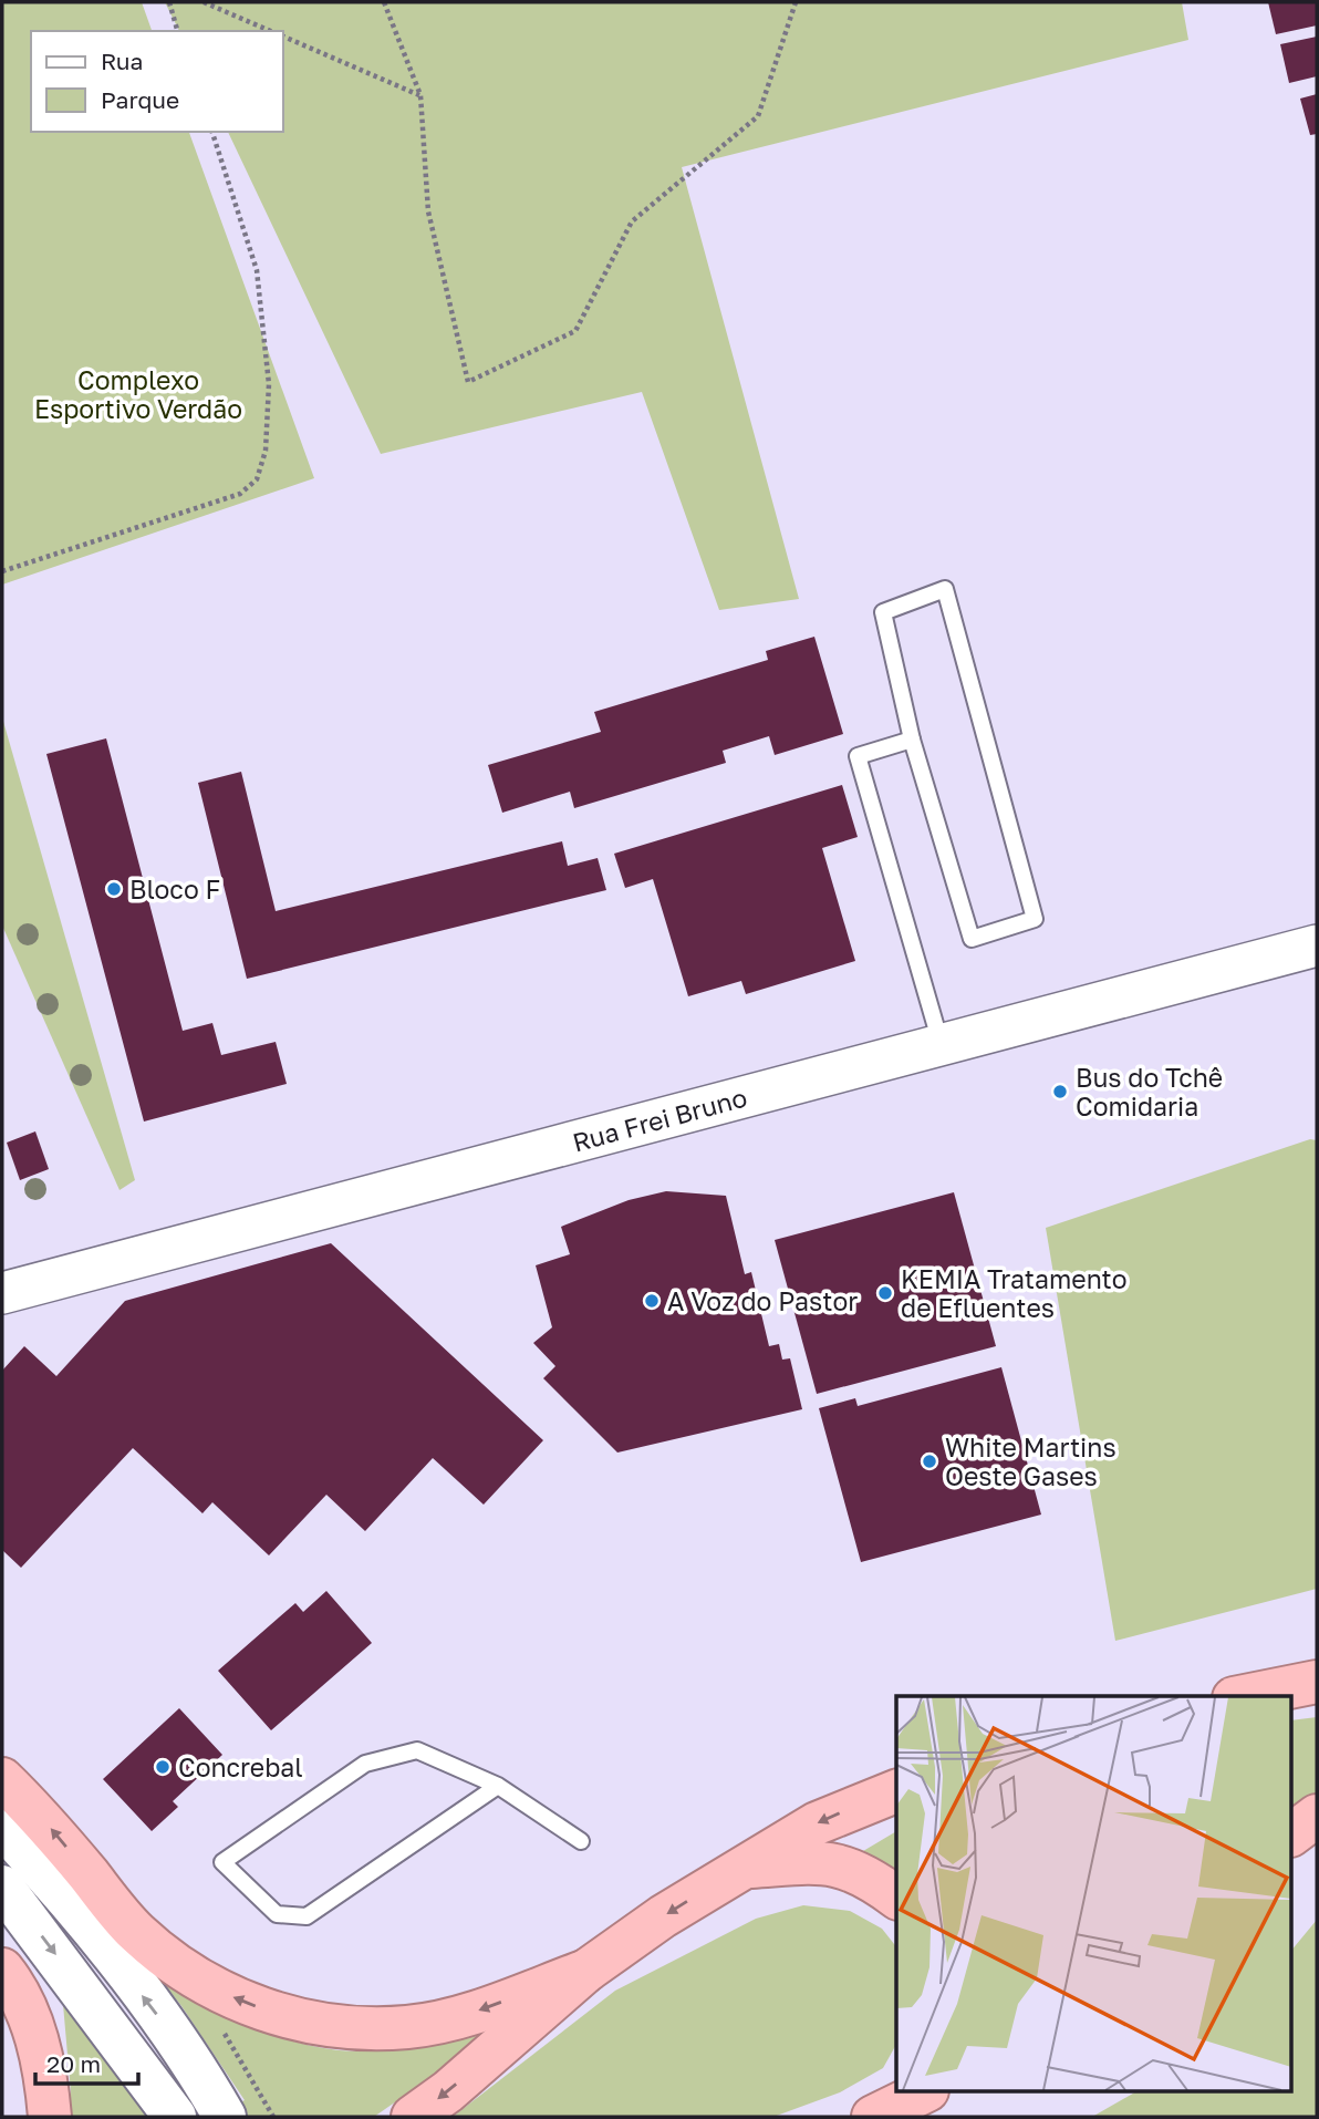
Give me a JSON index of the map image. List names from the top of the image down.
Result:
{
  "streets": {
    "street": ["Rua Frei Bruno"]
  },
  "parks": ["Complexo Esportivo Verdão"],
  "places": [
    "Bloco F",
    "Bus do Tchê Comidaria",
    "KEMIA Tratamento de Efluentes",
    "A Voz do Pastor",
    "White Martins Oeste Gases",
    "Concrebal"
  ],
  "legend": ["Rua", "Parque"],
  "scale_bar": "20 m"
}
